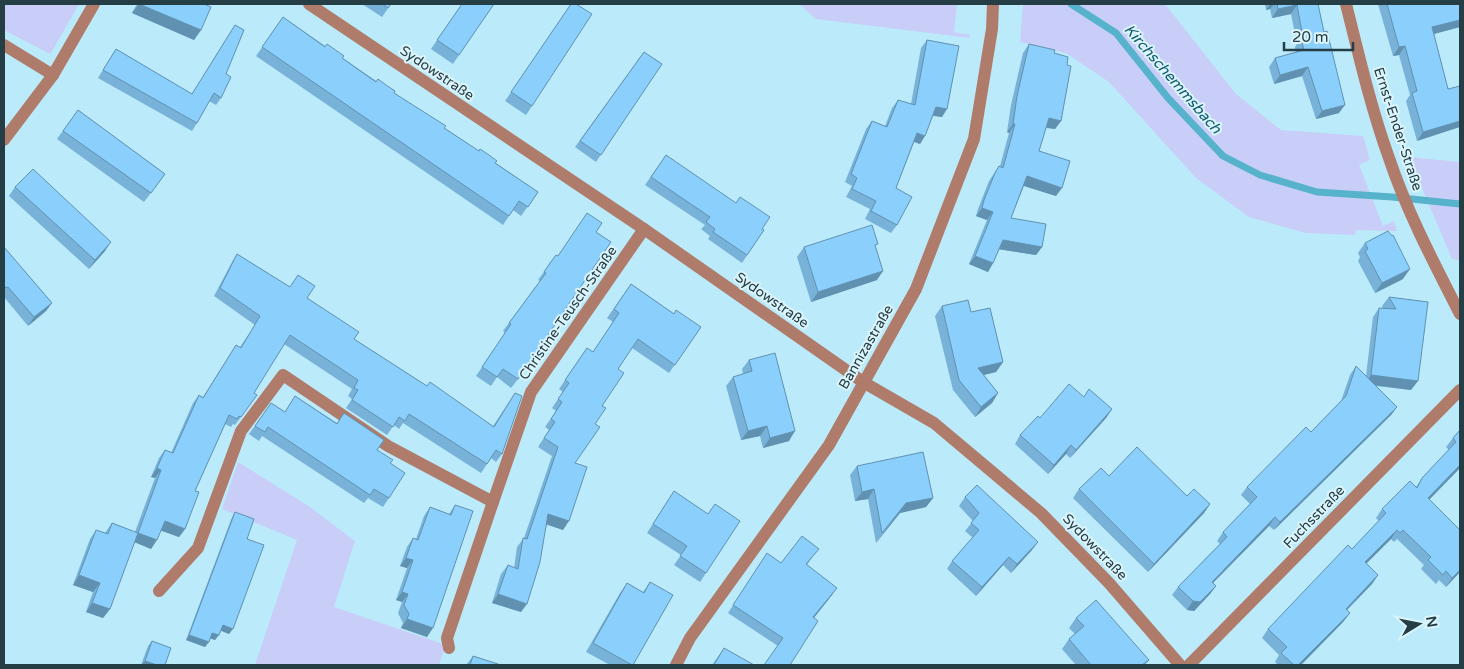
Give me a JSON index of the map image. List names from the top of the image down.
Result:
{
  "streets": {
    "street": [
      "Sydowstraße",
      "Ernst-Ender-Straße",
      "Christine-Teusch-Straße",
      "Bannizastraße",
      "Fuchsstraße"
    ]
  },
  "crossings": [
    ["Sydowstraße", "Christine-Teusch-Straße"],
    ["Sydowstraße", "Bannizastraße"]
  ],
  "water": ["Kirchschemmsbach"],
  "scale_bar": "20 m",
  "north": "right"
}
